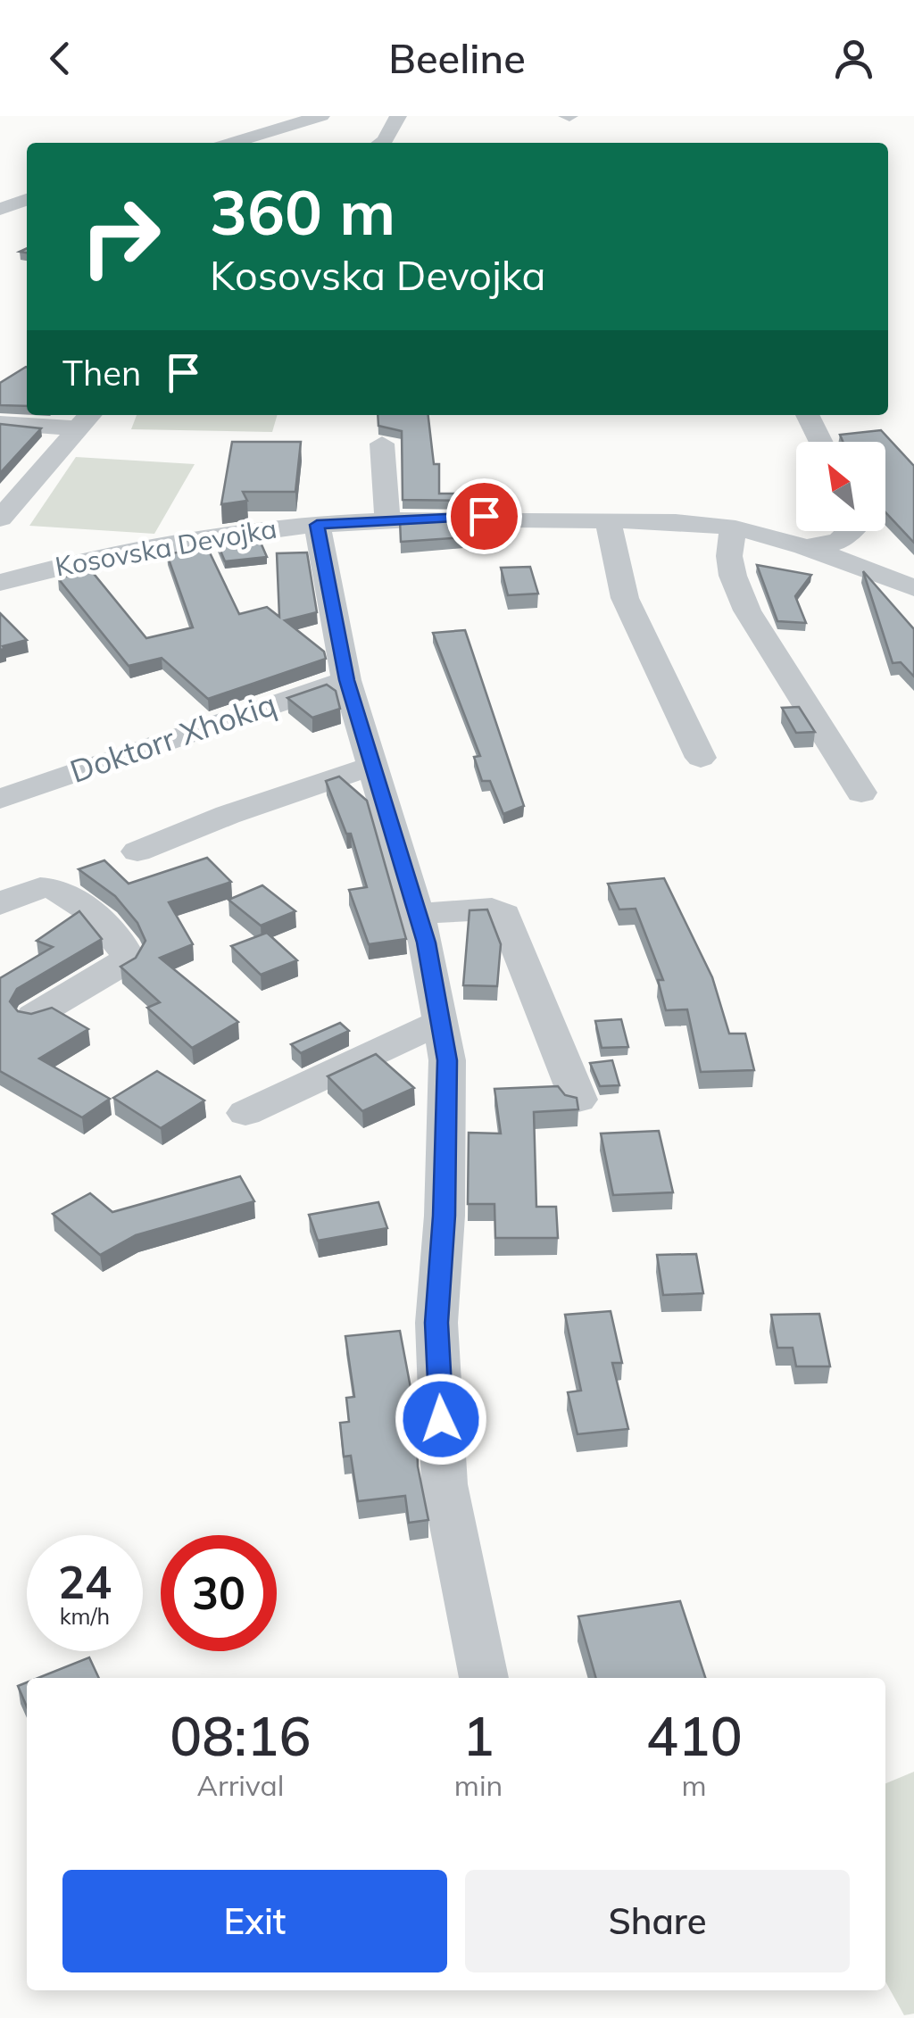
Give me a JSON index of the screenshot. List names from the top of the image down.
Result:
{
  "streets": {
    "street": ["Kosovska Devojka", "Doktorr Xhokiq"]
  },
  "north": "top left",
  "page": {
    "header": "Beeline",
    "turn": ["360 m", "Kosovska Devojka"],
    "then": "Then",
    "speed": "24 km/h",
    "limit": "30",
    "eta": [
      "08:16",
      "Arrival",
      "1",
      "min",
      "410",
      "m"
    ],
    "buttons": ["Exit", "Share"]
  }
}
